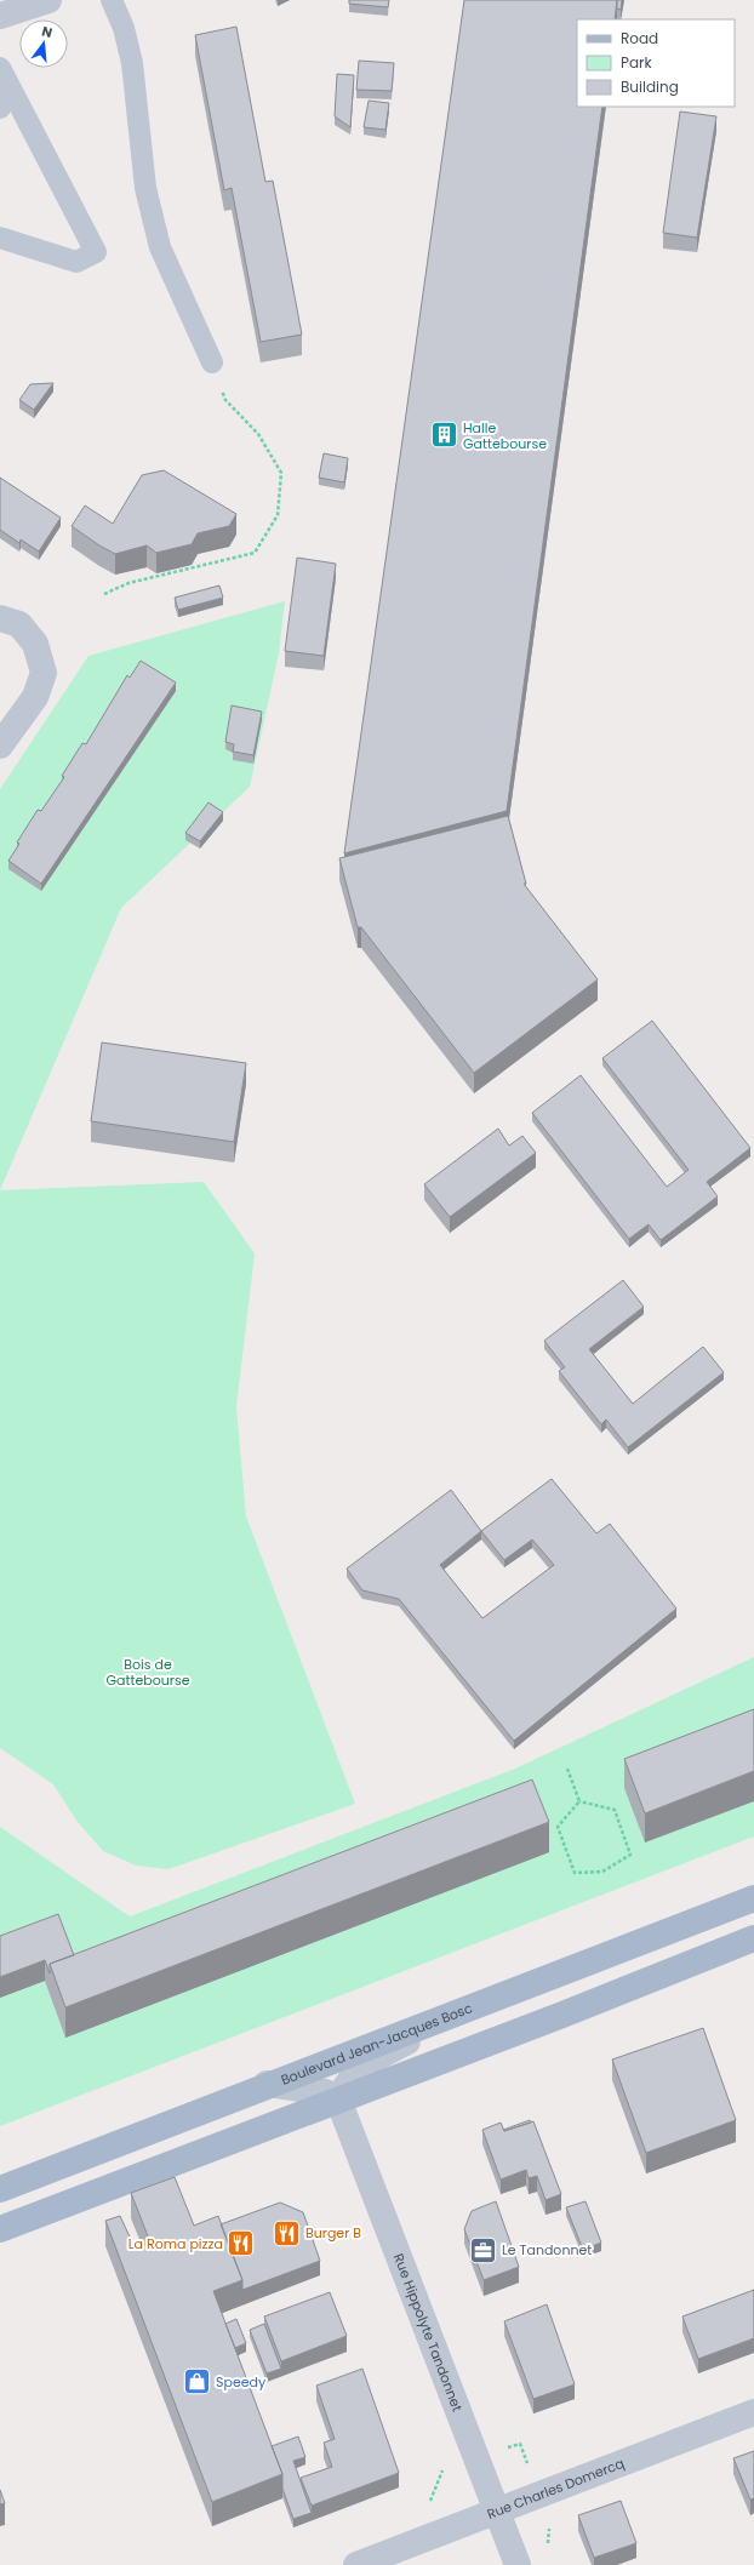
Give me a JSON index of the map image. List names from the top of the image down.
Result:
{
  "streets": {
    "main road": ["Boulevard Jean-Jacques Bosc"],
    "street": ["Rue Hippolyte Tandonnet", "Rue Charles Domercq"]
  },
  "crossings": [
    ["Rue Hippolyte Tandonnet", "Rue Charles Domercq"]
  ],
  "parks": ["Bois de Gattebourse"],
  "places": {
    "building": ["Halle Gattebourse"],
    "restaurant": ["Burger B", "La Roma pizza"],
    "office": ["Le Tandonnet"],
    "shop": ["Speedy"]
  },
  "legend": ["Road", "Park", "Building"],
  "north": "top"
}
